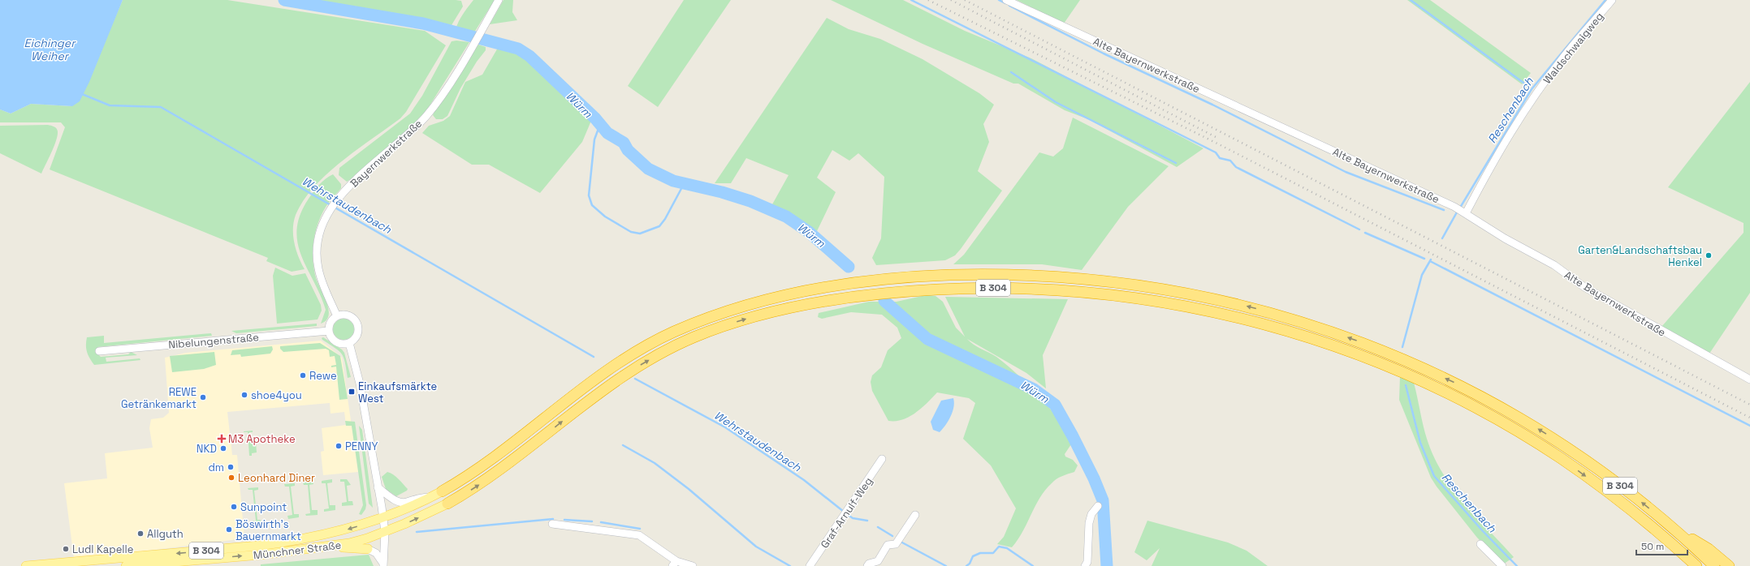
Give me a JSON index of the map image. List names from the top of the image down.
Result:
{
  "streets": {
    "highway": ["B 304"],
    "main road": ["Münchner Straße"],
    "street": [
      "Waldschwaigweg",
      "Alte Bayernwerkstraße",
      "Bayernwerkstraße",
      "Nibelungenstraße",
      "Graf-Arnulf-Weg"
    ]
  },
  "crossings": [
    ["Waldschwaigweg", "Alte Bayernwerkstraße"],
    ["Bayernwerkstraße", "Nibelungenstraße"],
    ["B 304", "Münchner Straße"]
  ],
  "water": [
    "Eichinger Weiher",
    "Würm",
    "Reschenbach",
    "Wehrstaudenbach"
  ],
  "places": {
    "other": [
      "Garten&Landschaftsbau Henkel",
      "Rewe",
      "shoe4you",
      "REWE Getränkemarkt",
      "PENNY",
      "NKD",
      "dm",
      "Leonhard Diner",
      "Sunpoint",
      "Böswirth's Bauernmarkt",
      "Allguth",
      "Ludl Kapelle"
    ],
    "transit": ["Einkaufsmärkte West"],
    "health": ["M3 Apotheke"]
  },
  "scale_bar": "50 m"
}
